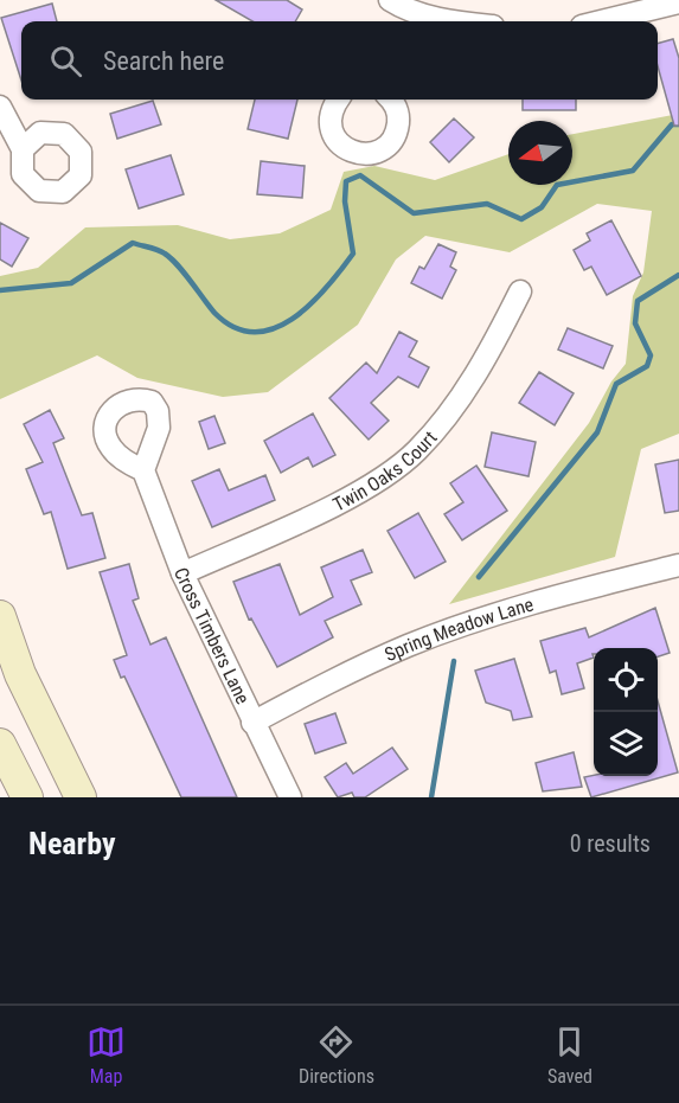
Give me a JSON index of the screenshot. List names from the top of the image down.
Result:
{
  "streets": {
    "street": ["Twin Oaks Court", "Spring Meadow Lane", "Cross Timbers Lane"]
  },
  "crossings": [
    ["Twin Oaks Court", "Cross Timbers Lane"],
    ["Spring Meadow Lane", "Cross Timbers Lane"]
  ],
  "north": "left",
  "page": {
    "search": "Search here",
    "heading": ["Nearby", "0 results"],
    "nav": ["Map", "Directions", "Saved"]
  }
}
